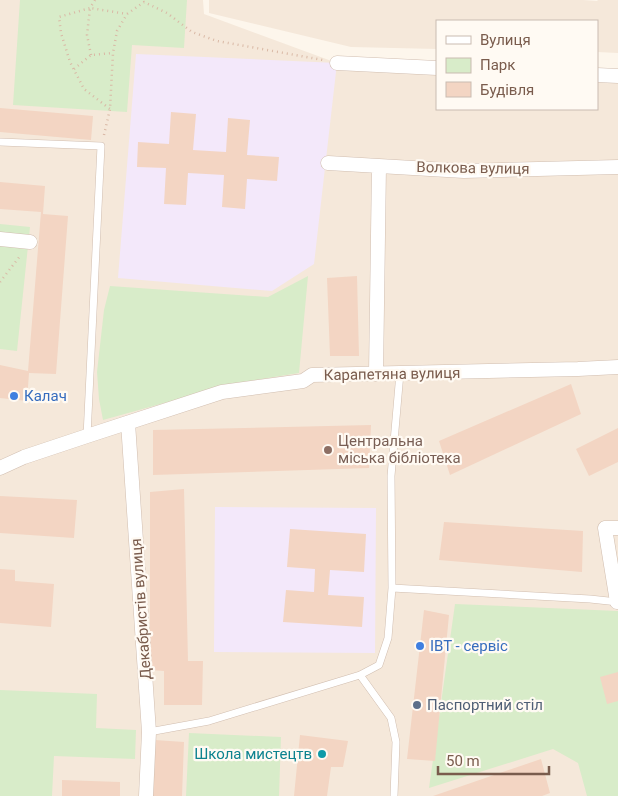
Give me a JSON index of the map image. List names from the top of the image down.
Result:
{
  "streets": {
    "street": ["Волкова вулиця", "Карапетяна вулиця", "Декабристів вулиця"]
  },
  "crossings": [
    ["Карапетяна вулиця", "Декабристів вулиця"]
  ],
  "places": [
    "Калач",
    "Центральна міська бібліотека",
    "ІВТ - сервіс",
    "Паспортний стіл",
    "Школа мистецтв"
  ],
  "legend": ["Вулиця", "Парк", "Будівля"],
  "scale_bar": "50 m"
}
